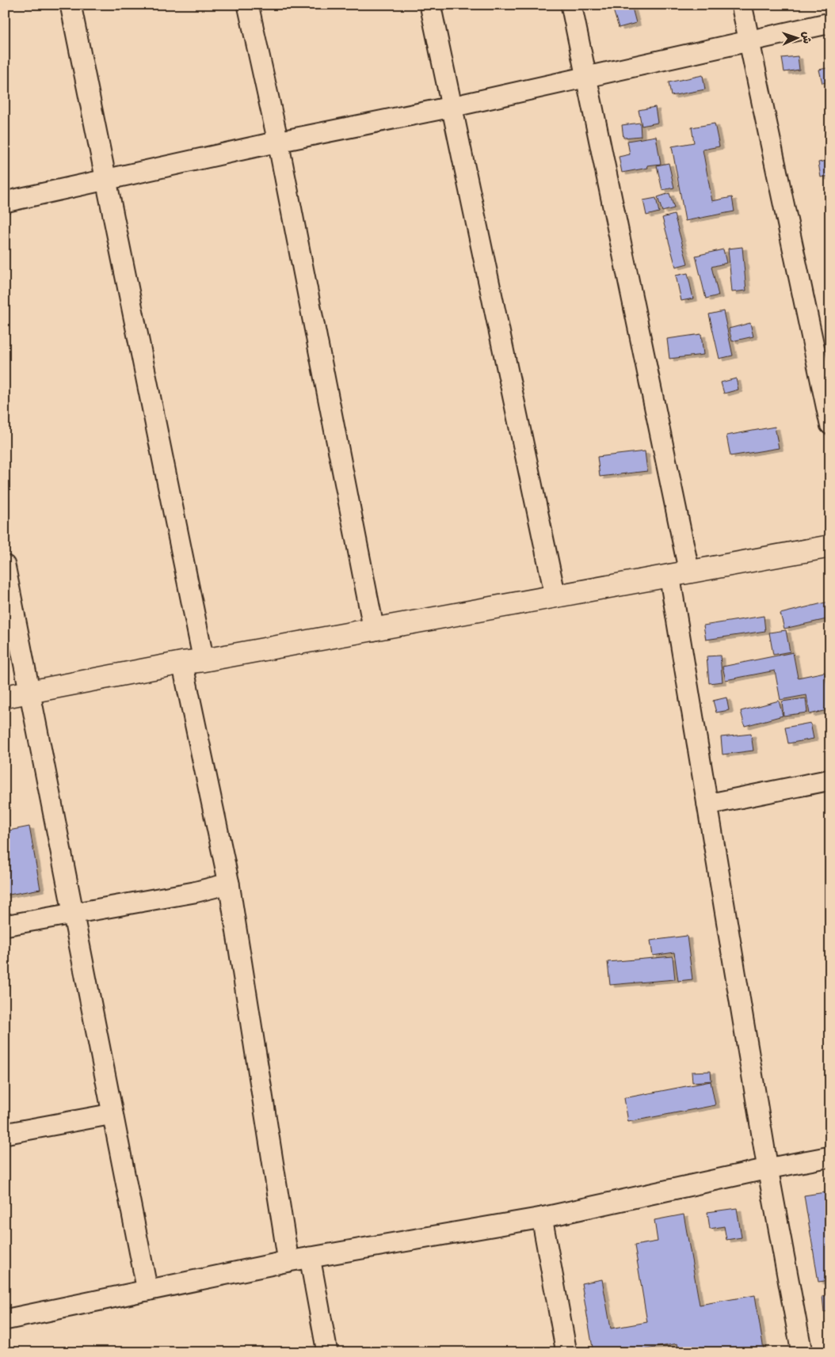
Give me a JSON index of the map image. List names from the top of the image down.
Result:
{
  "north": "right"
}
